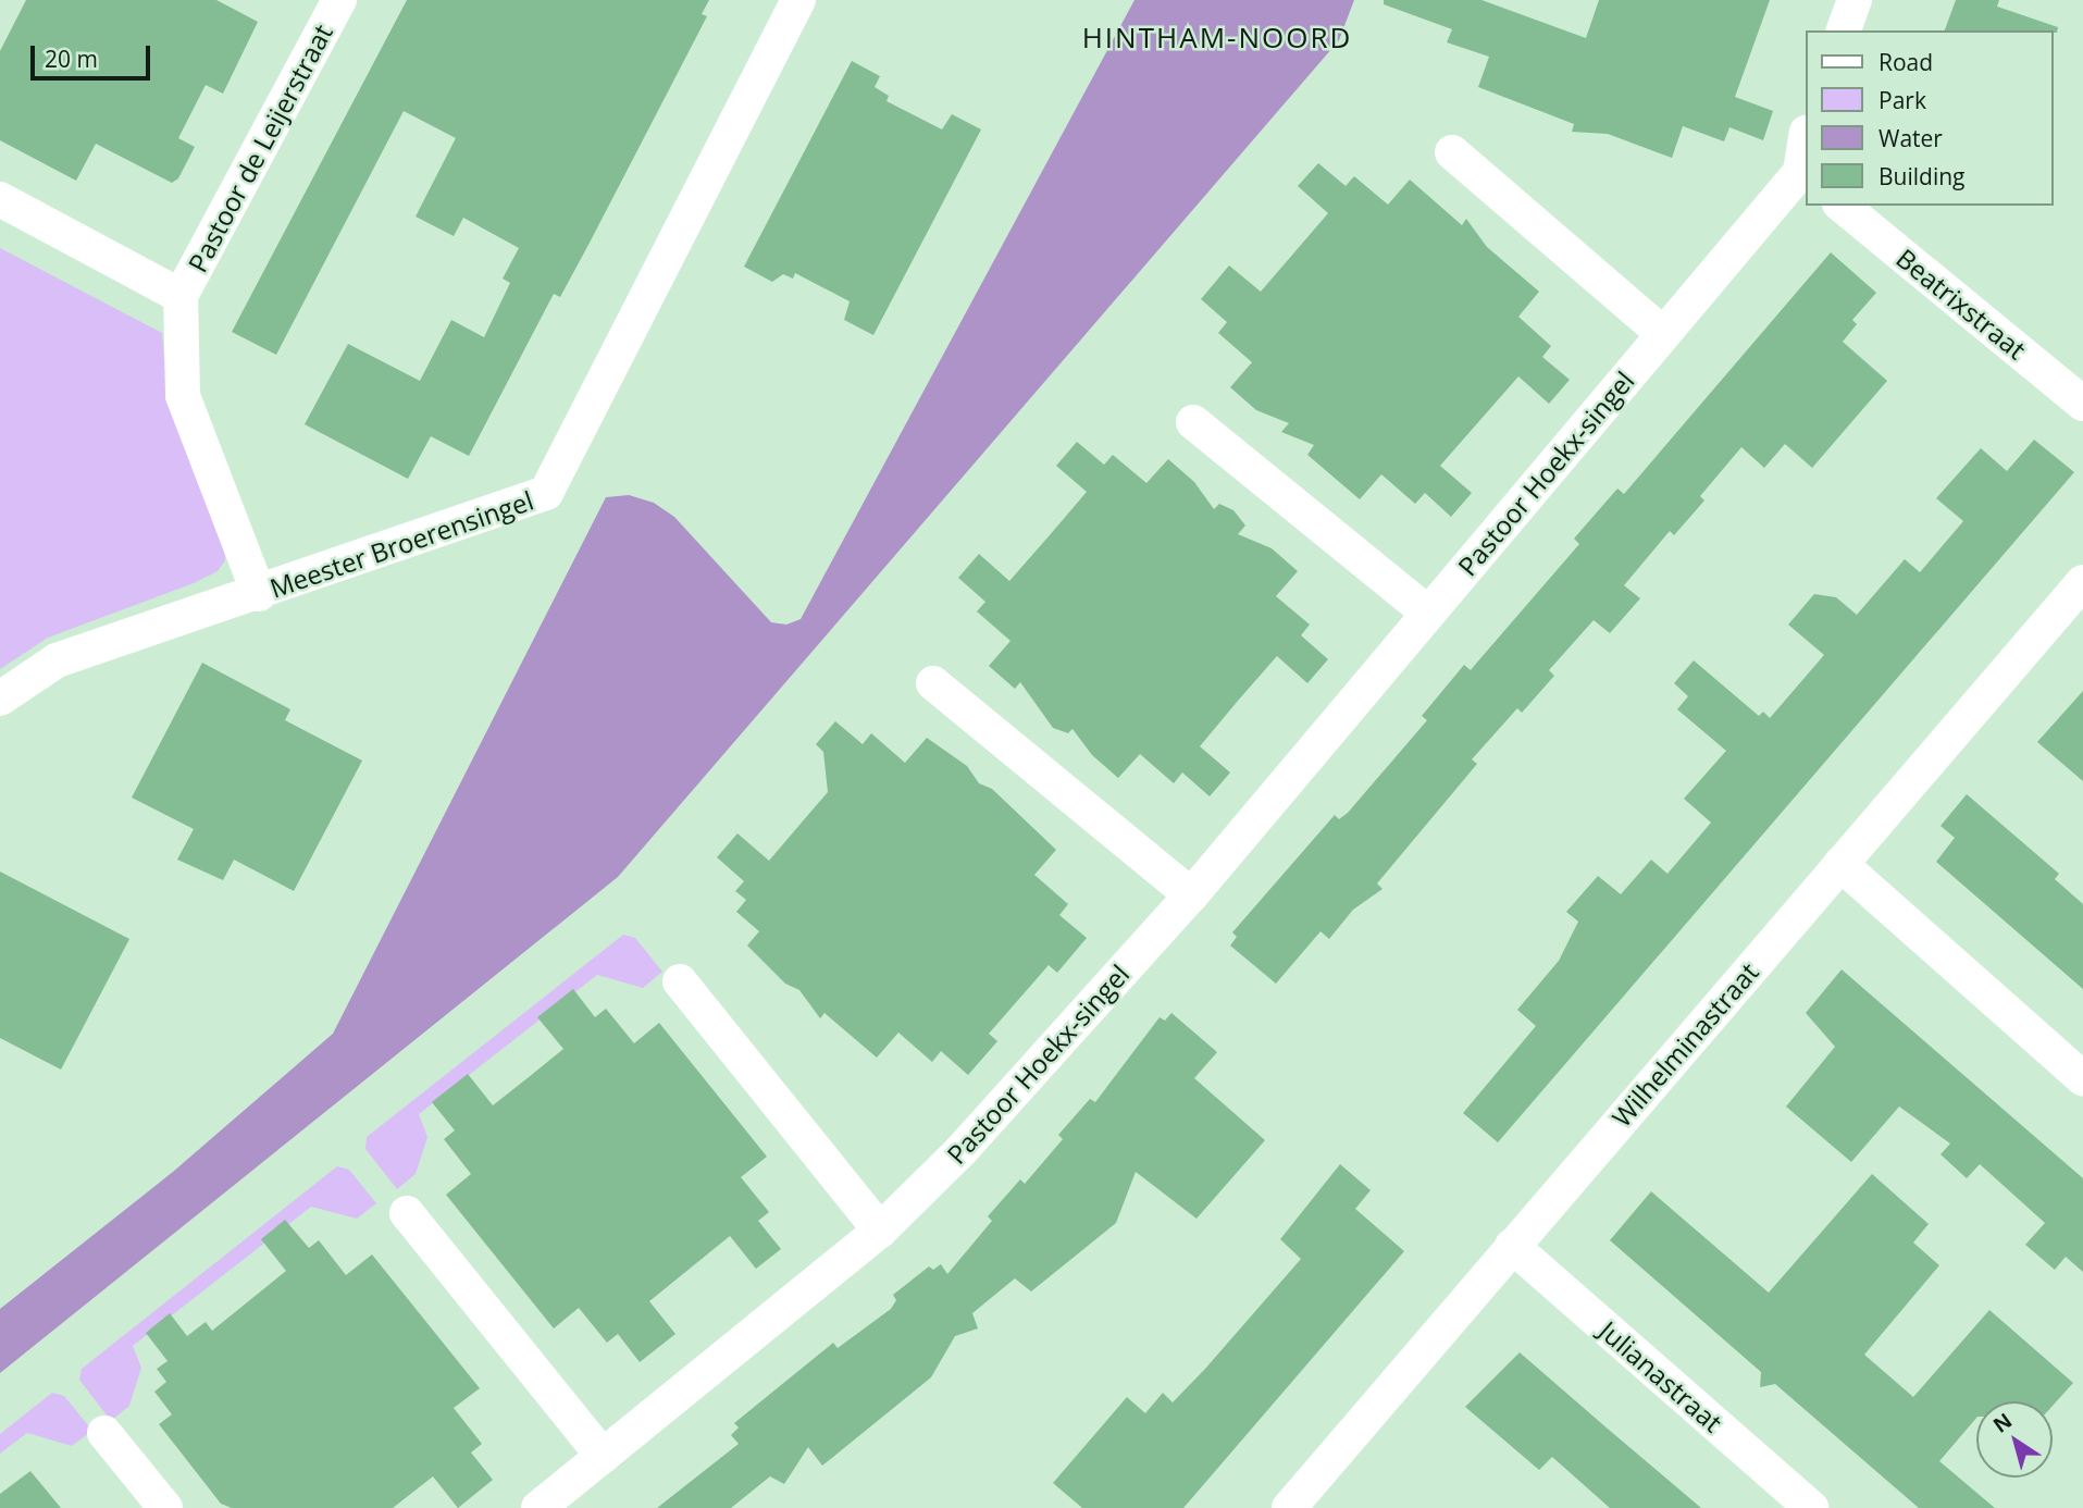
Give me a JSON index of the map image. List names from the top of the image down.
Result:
{
  "streets": {
    "street": [
      "Pastoor de Leijerstraat",
      "Beatrixstraat",
      "Pastoor Hoekx-singel",
      "Meester Broerensingel",
      "Wilhelminastraat",
      "Julianastraat"
    ]
  },
  "crossings": [
    ["Wilhelminastraat", "Julianastraat"]
  ],
  "districts": ["HINTHAM-NOORD"],
  "legend": [
    "Road",
    "Park",
    "Water",
    "Building"
  ],
  "scale_bar": "20 m",
  "north": "top left"
}
